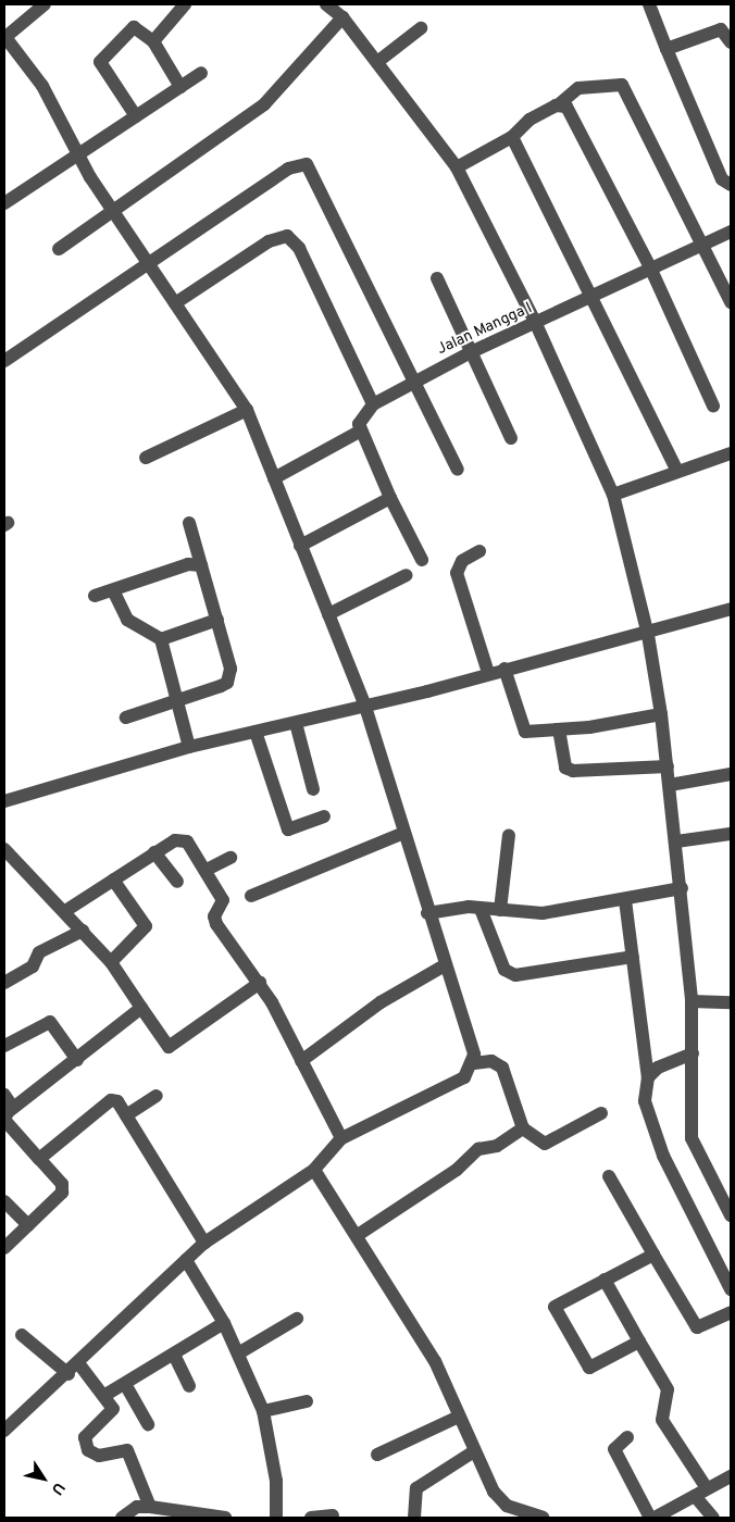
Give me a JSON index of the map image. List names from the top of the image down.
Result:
{
  "streets": {
    "street": ["Jalan Mangga I"]
  },
  "north": "bottom right"
}
